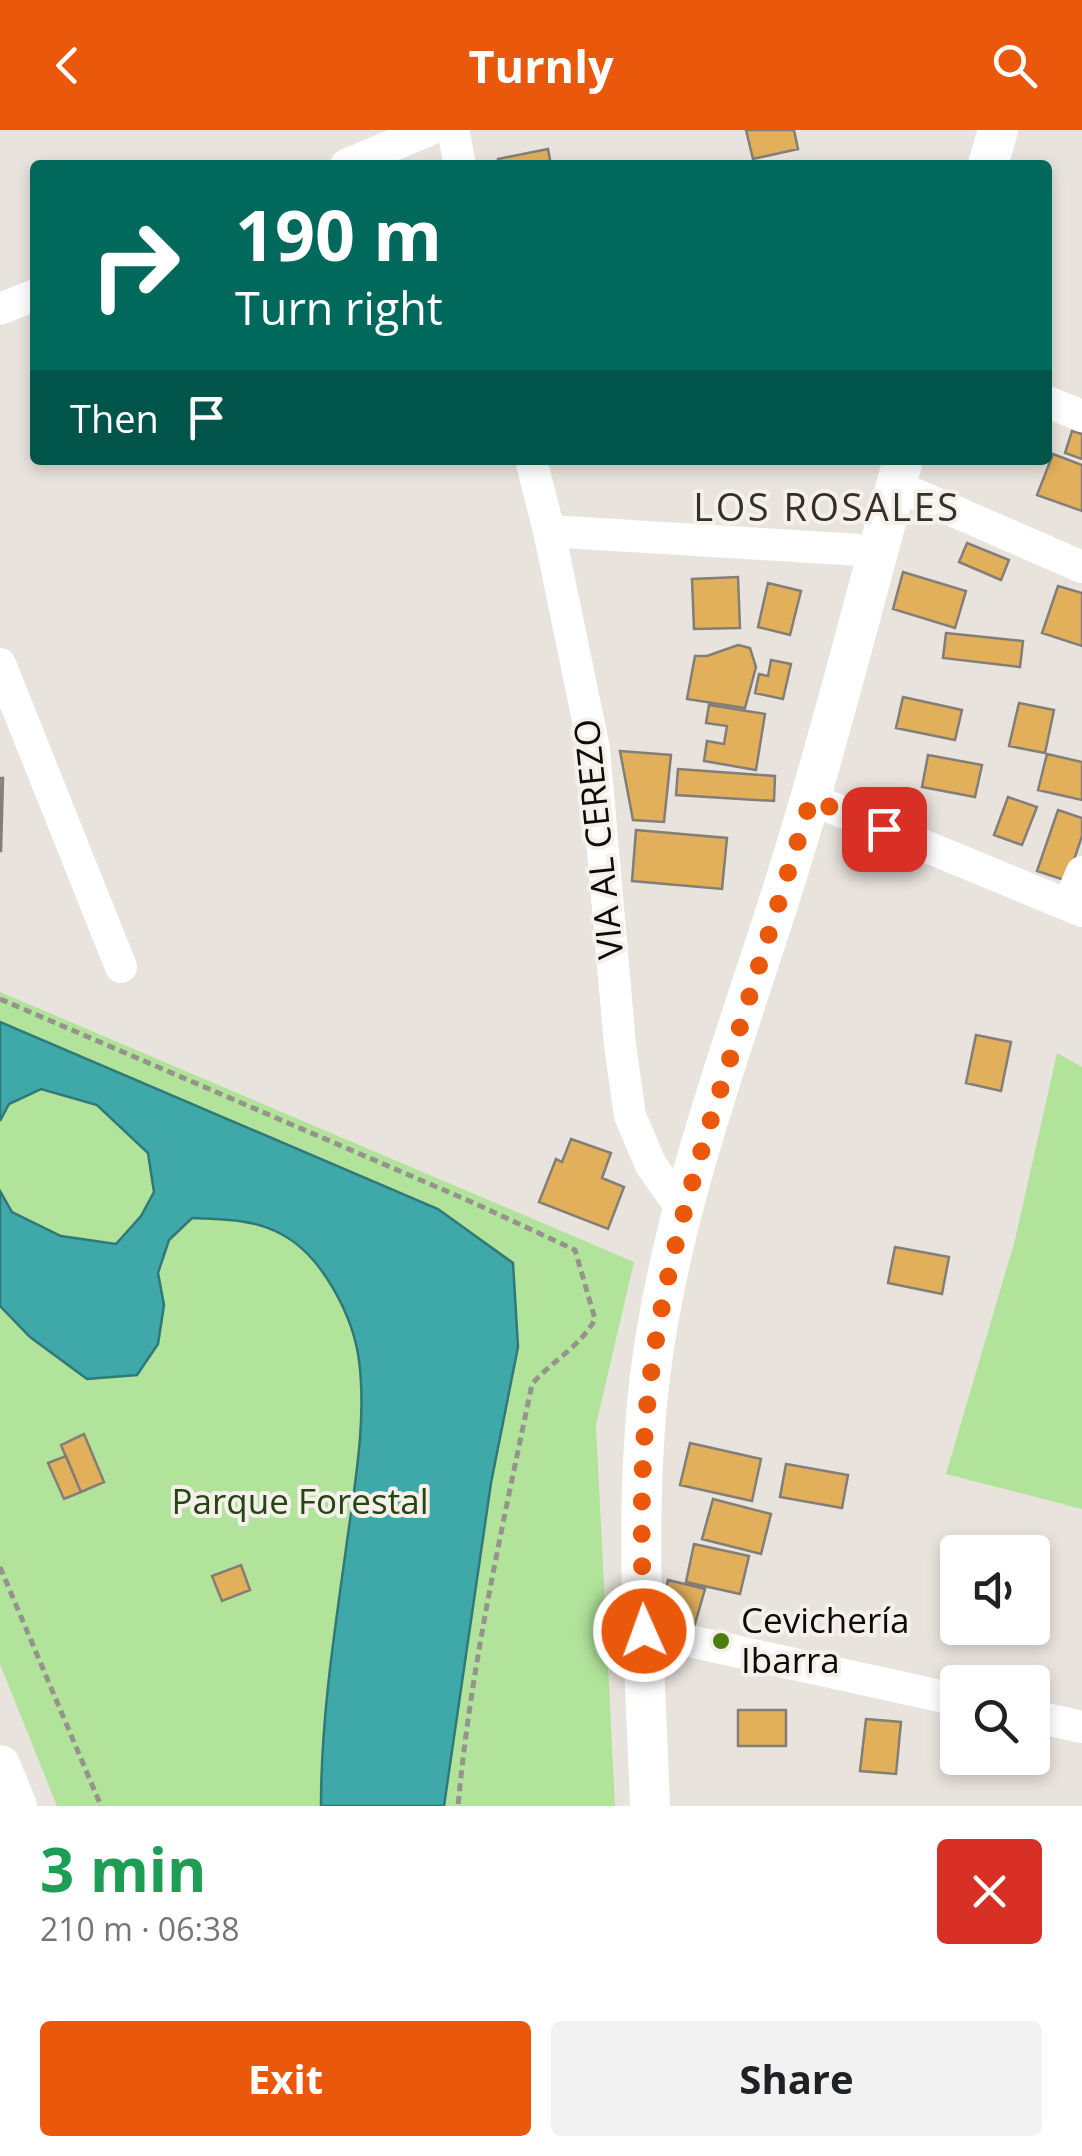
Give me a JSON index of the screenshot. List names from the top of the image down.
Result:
{
  "streets": {
    "street": ["VIA AL CEREZO"]
  },
  "districts": ["LOS ROSALES"],
  "parks": ["Parque Forestal"],
  "places": ["Cevichería Ibarra"],
  "page": {
    "header": "Turnly",
    "turn": ["190 m", "Turn right"],
    "then": "Then",
    "heading": ["3 min", "210 m · 06:38"],
    "buttons": ["Exit", "Share"]
  }
}
